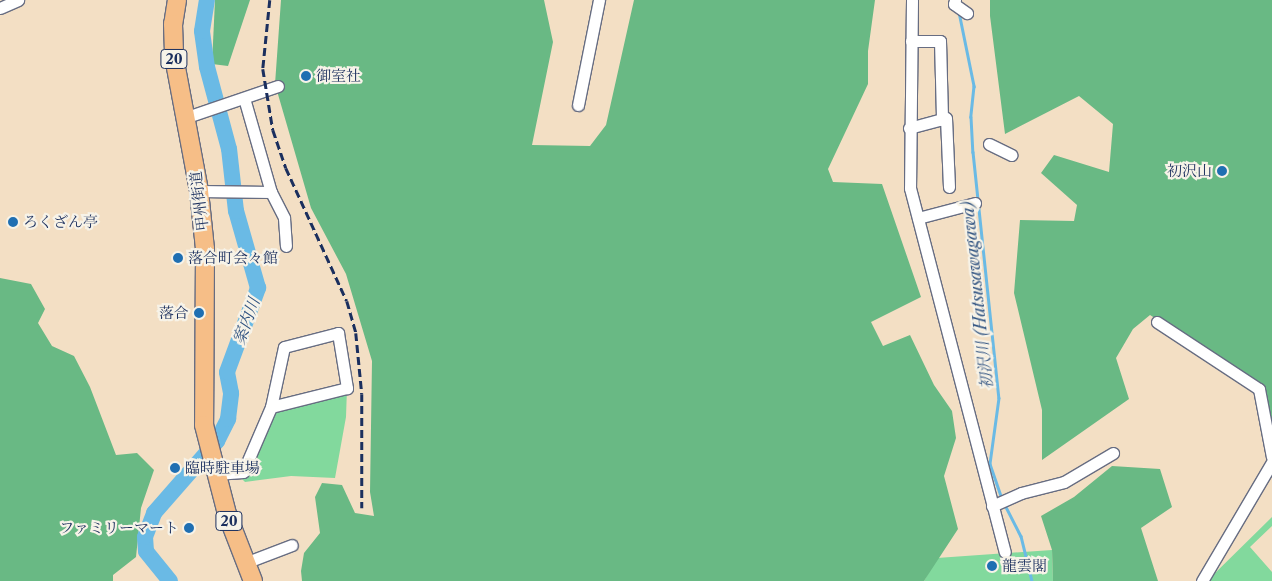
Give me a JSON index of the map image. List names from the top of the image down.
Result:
{
  "streets": {
    "highway": ["20", "甲州街道"]
  },
  "crossings": [
    ["20", "甲州街道"]
  ],
  "water": ["初沢川 (Hatsusawagawa)", "案内川"],
  "places": [
    "御室社",
    "初沢山",
    "ろくざん亭",
    "落合町会々館",
    "落合",
    "臨時駐車場",
    "ファミリーマート",
    "龍雲閣"
  ]
}
